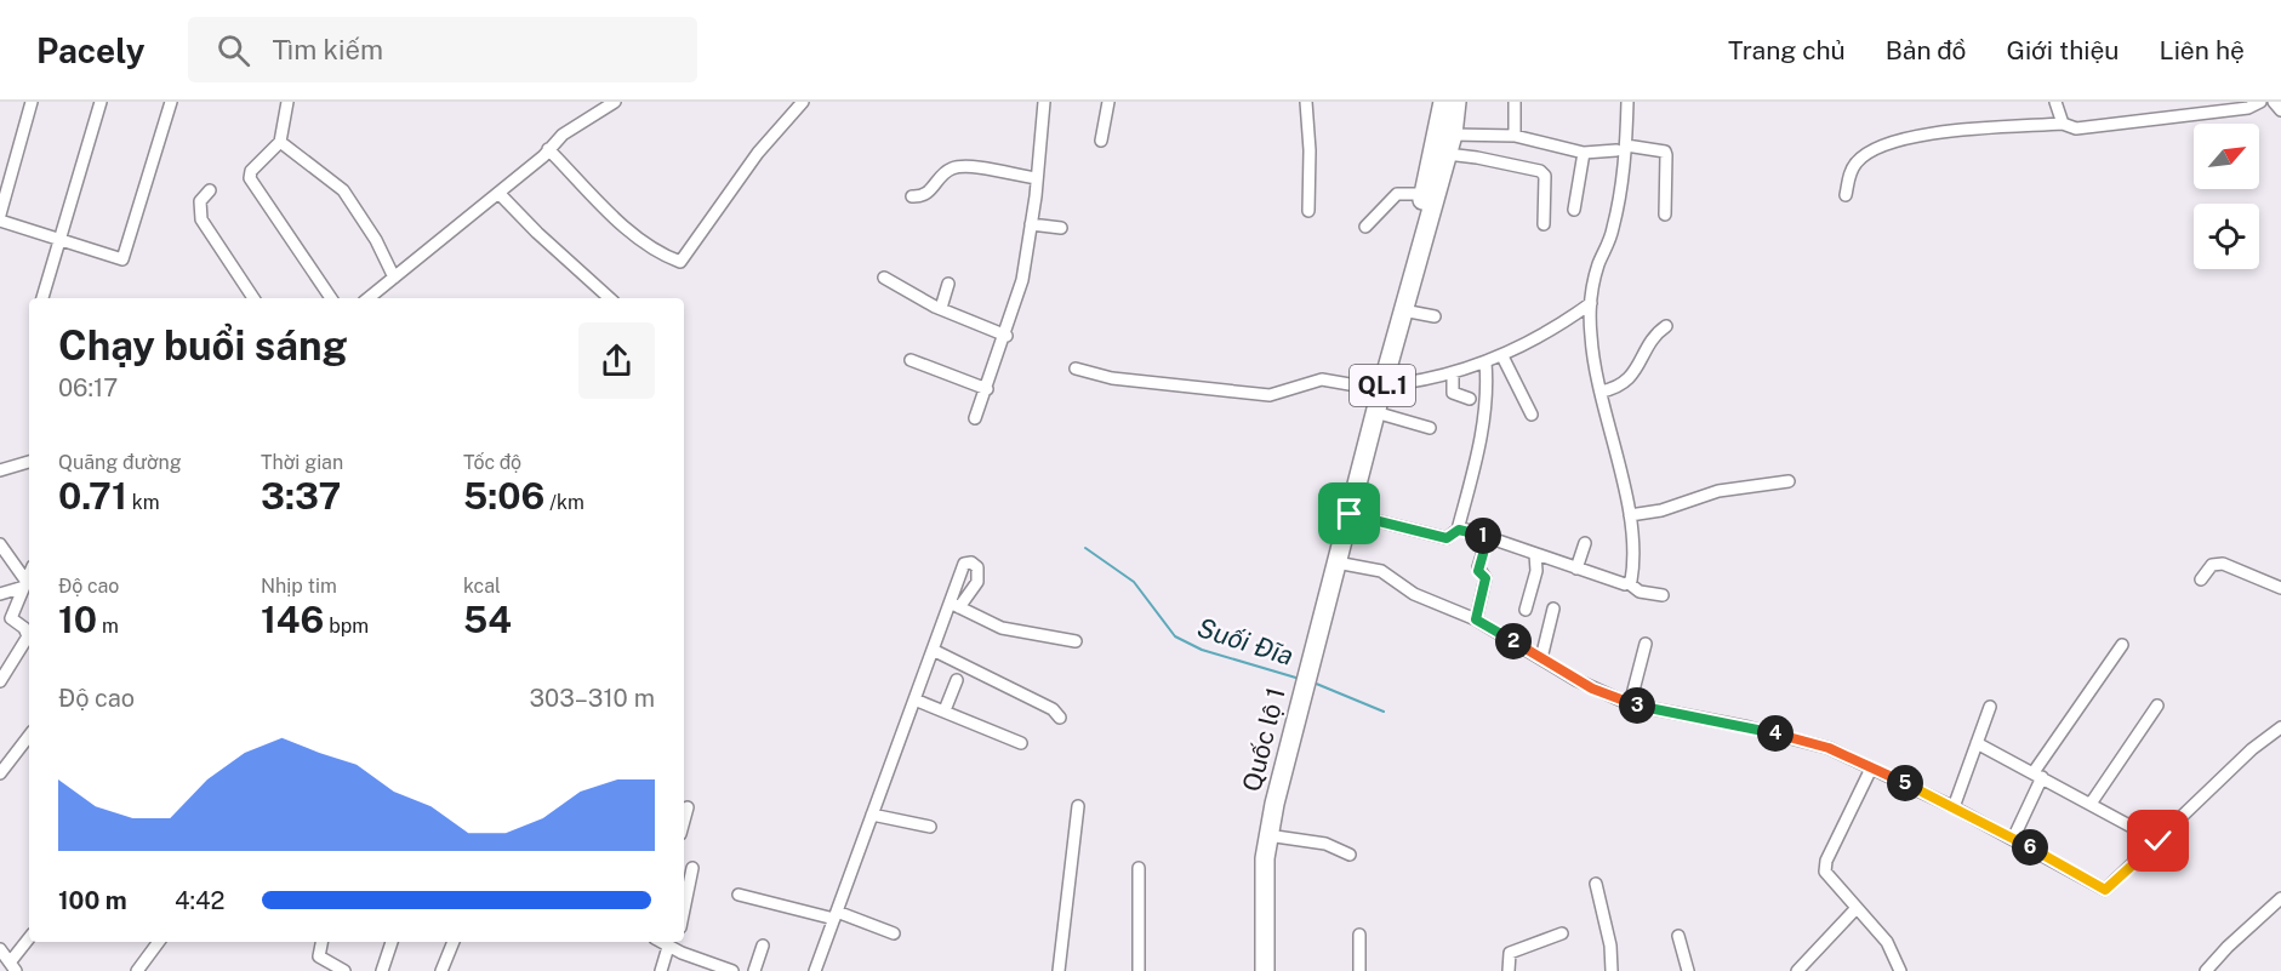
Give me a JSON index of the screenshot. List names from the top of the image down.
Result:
{
  "streets": {
    "highway": ["QL.1", "Quốc lộ 1"]
  },
  "water": ["Suối Đĩa"],
  "north": "top right",
  "page": {
    "header": "Pacely",
    "search": "Tìm kiếm",
    "nav": [
      "Trang chủ",
      "Bản đồ",
      "Giới thiệu",
      "Liên hệ"
    ],
    "heading": ["Chạy buổi sáng", "06:17"],
    "stats": [
      ["Quãng đường", "0.71 km"],
      ["Thời gian", "3:37"],
      ["Tốc độ", "5:06 /km"],
      ["Độ cao", "10 m"],
      ["Nhịp tim", "146 bpm"],
      ["kcal", "54"]
    ],
    "pins": [
      "1",
      "2",
      "3",
      "4",
      "5",
      "6"
    ],
    "chart": ["Độ cao", "303–310 m"],
    "list": [
      {
        "name": "100 m",
        "note": "4:42"
      }
    ]
  }
}
